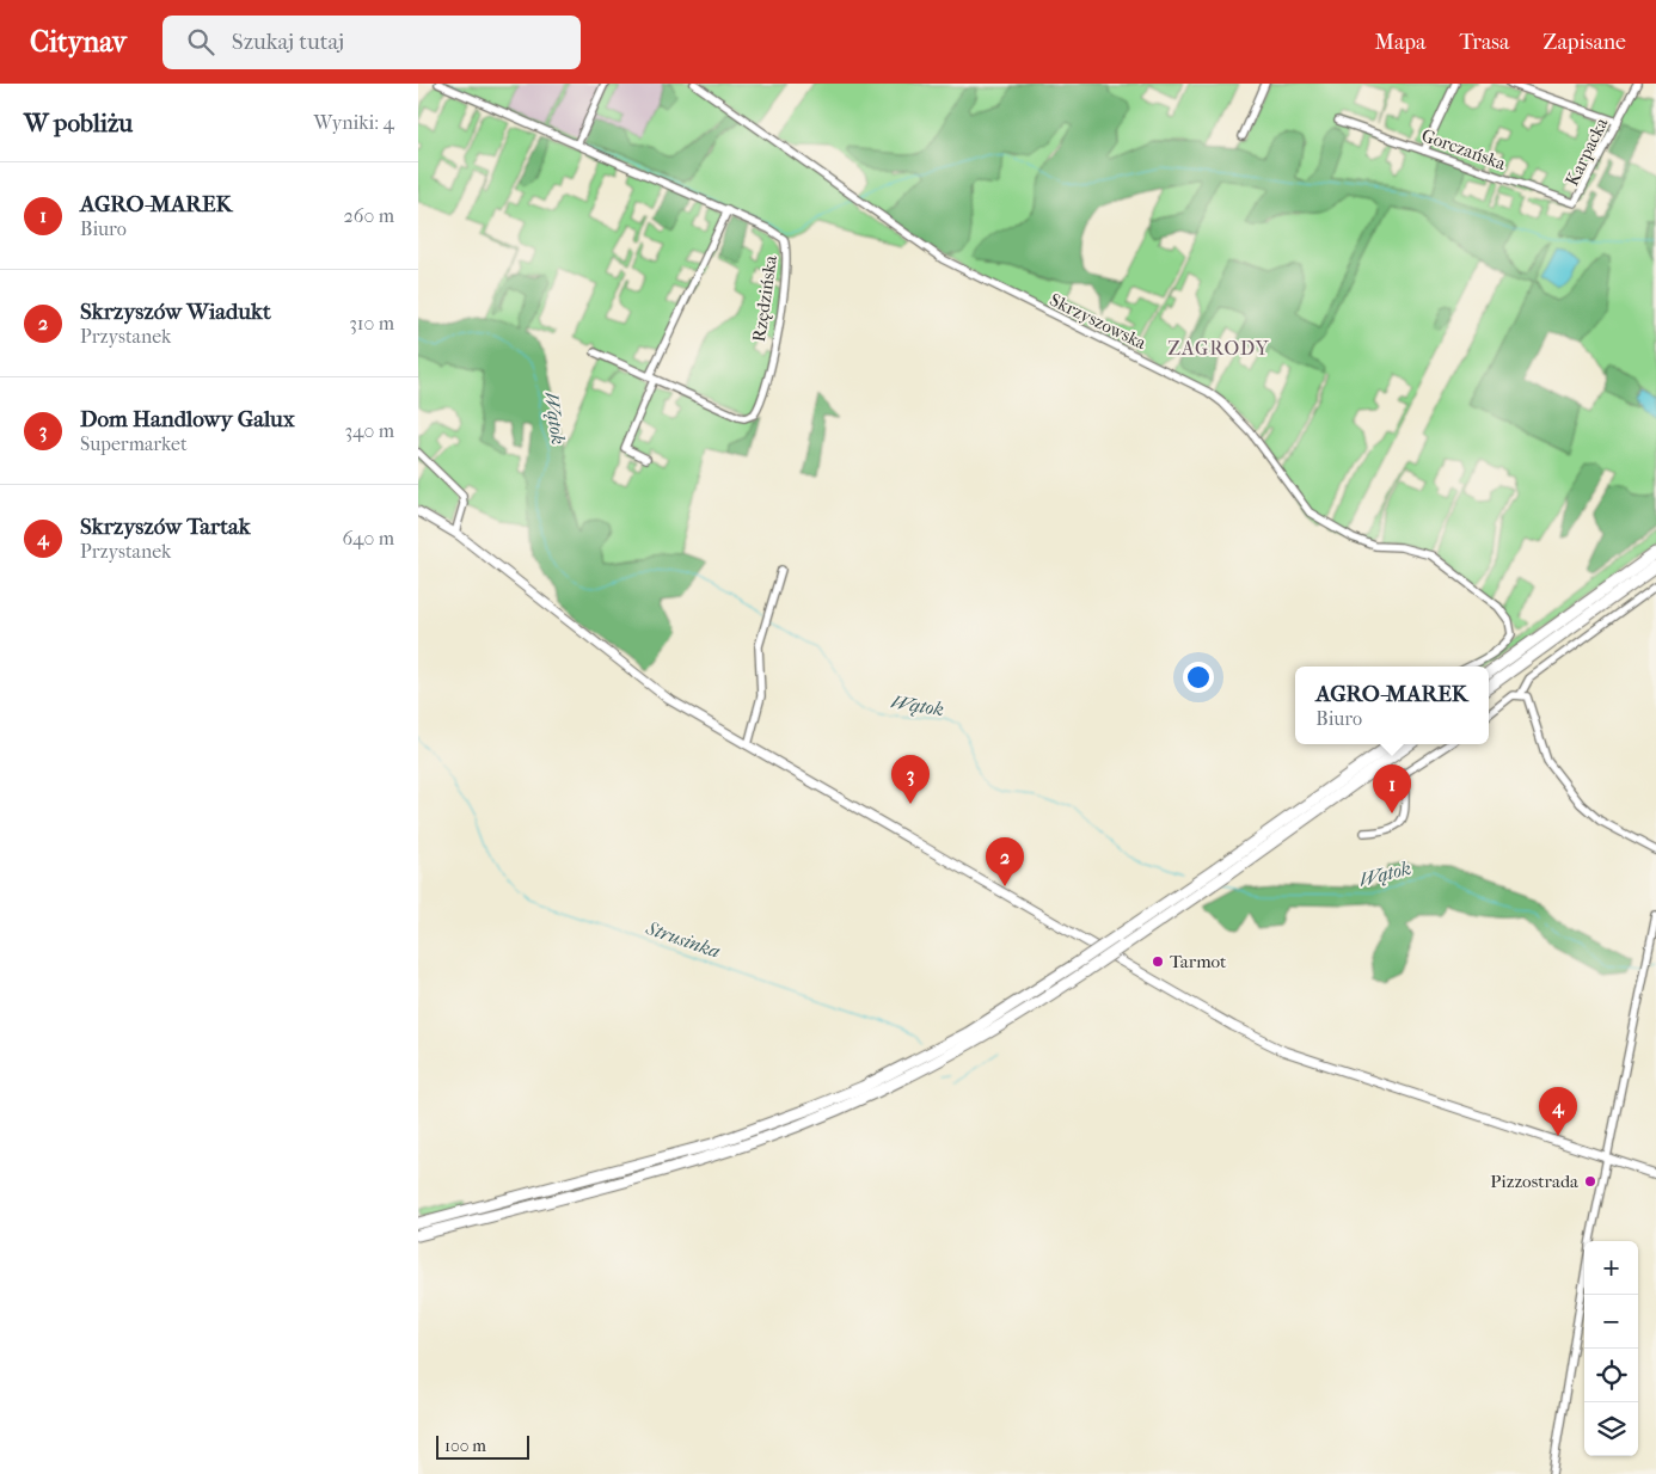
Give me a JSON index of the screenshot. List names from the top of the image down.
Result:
{
  "streets": {
    "street": [
      "Gorczańska",
      "Karpacka",
      "Rzędzińska",
      "Skrzyszowska"
    ]
  },
  "crossings": [
    ["Gorczańska", "Karpacka"]
  ],
  "districts": ["ZAGRODY"],
  "water": ["Wątok", "Strusinka"],
  "places": ["Tarmot", "Pizzostrada"],
  "scale_bar": "100 m",
  "page": {
    "header": "Citynav",
    "search": "Szukaj tutaj",
    "nav": ["Mapa", "Trasa", "Zapisane"],
    "heading": ["W pobliżu", "Wyniki: 4"],
    "list": [
      {
        "mark": "1",
        "name": "AGRO-MAREK",
        "note": "Biuro",
        "value": "260 m"
      },
      {
        "mark": "2",
        "name": "Skrzyszów Wiadukt",
        "note": "Przystanek",
        "value": "310 m"
      },
      {
        "mark": "3",
        "name": "Dom Handlowy Galux",
        "note": "Supermarket",
        "value": "340 m"
      },
      {
        "mark": "4",
        "name": "Skrzyszów Tartak",
        "note": "Przystanek",
        "value": "640 m"
      }
    ],
    "popup": ["AGRO-MAREK", "Biuro"],
    "pins": [
      "3",
      "1",
      "2",
      "4"
    ],
    "map_buttons": ["+", "−"],
    "scale": "100 m"
  }
}
